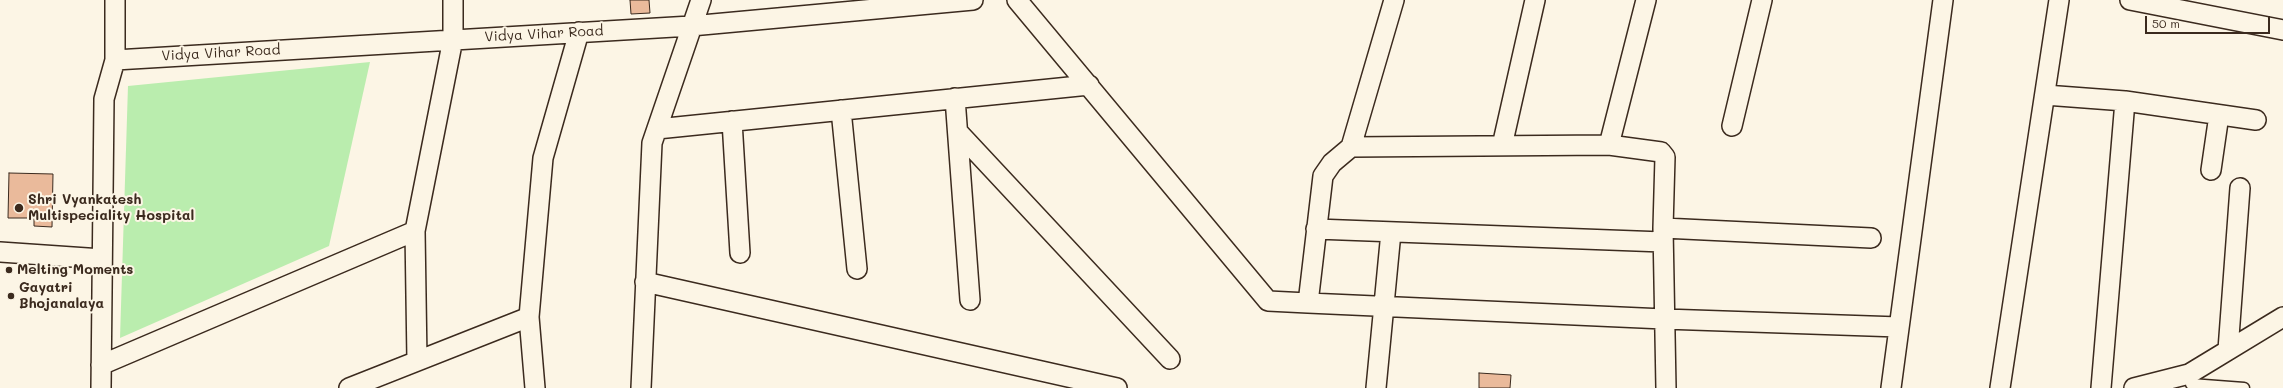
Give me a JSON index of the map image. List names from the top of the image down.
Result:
{
  "streets": {
    "street": ["Vidya Vihar Road"]
  },
  "places": ["Shri Vyankatesh Multispeciality Hospital", "Melting Moments", "Gayatri Bhojanalaya"],
  "scale_bar": "50 m"
}
